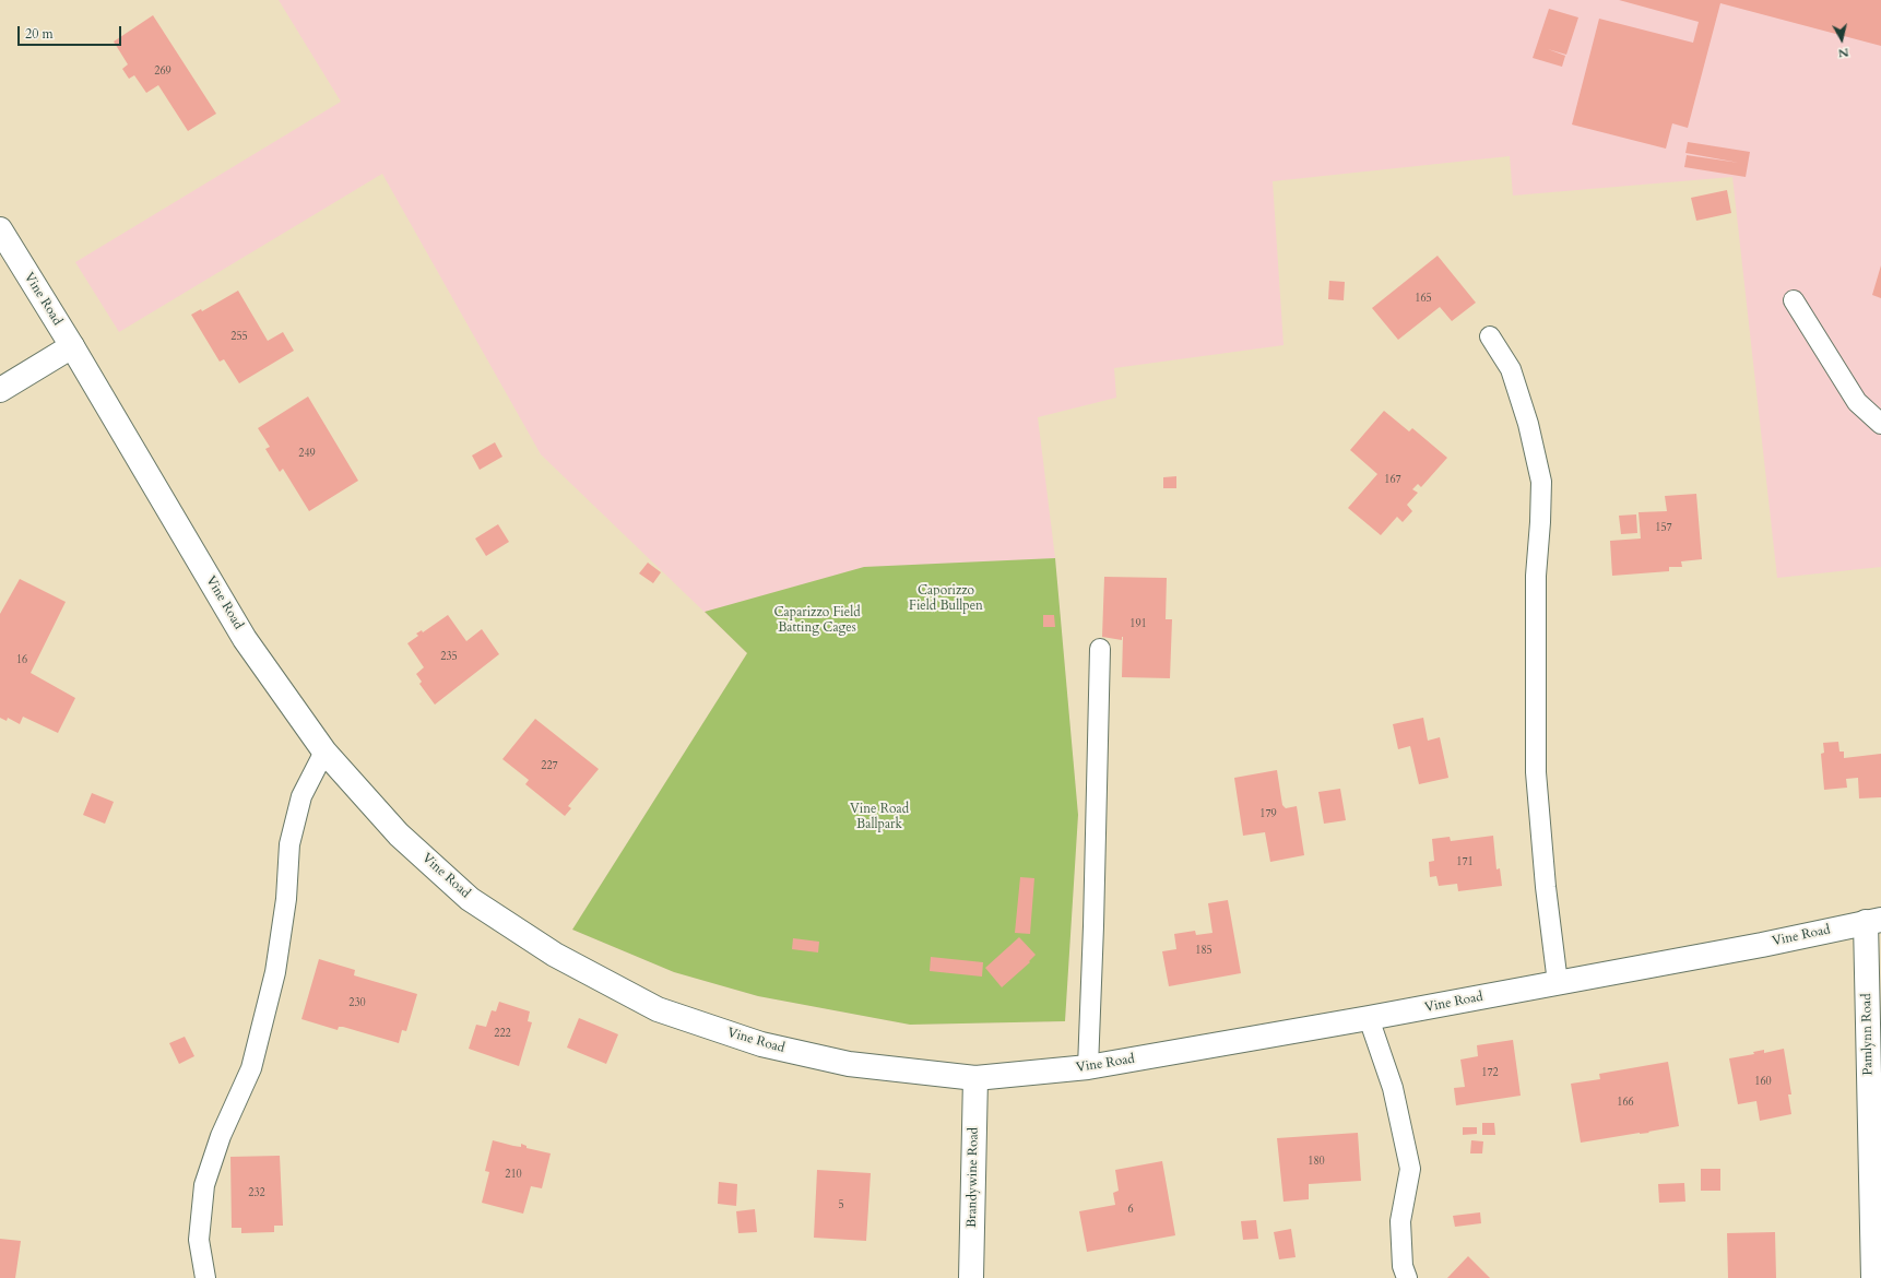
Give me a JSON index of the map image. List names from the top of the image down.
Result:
{
  "streets": {
    "street": ["Vine Road", "Pamlynn Road", "Brandywine Road"]
  },
  "crossings": [
    ["Vine Road", "Pamlynn Road"],
    ["Vine Road", "Brandywine Road"]
  ],
  "parks": ["Caporizzo Field Bullpen", "Caparizzo Field Batting Cages", "Vine Road Ballpark"],
  "house_numbers": [
    "269",
    "165",
    "255",
    "249",
    "167",
    "157",
    "191",
    "235",
    "16",
    "227",
    "179",
    "171",
    "185",
    "230",
    "222",
    "172",
    "160",
    "166",
    "180",
    "210",
    "232",
    "5",
    "6"
  ],
  "scale_bar": "20 m",
  "north": "bottom"
}
